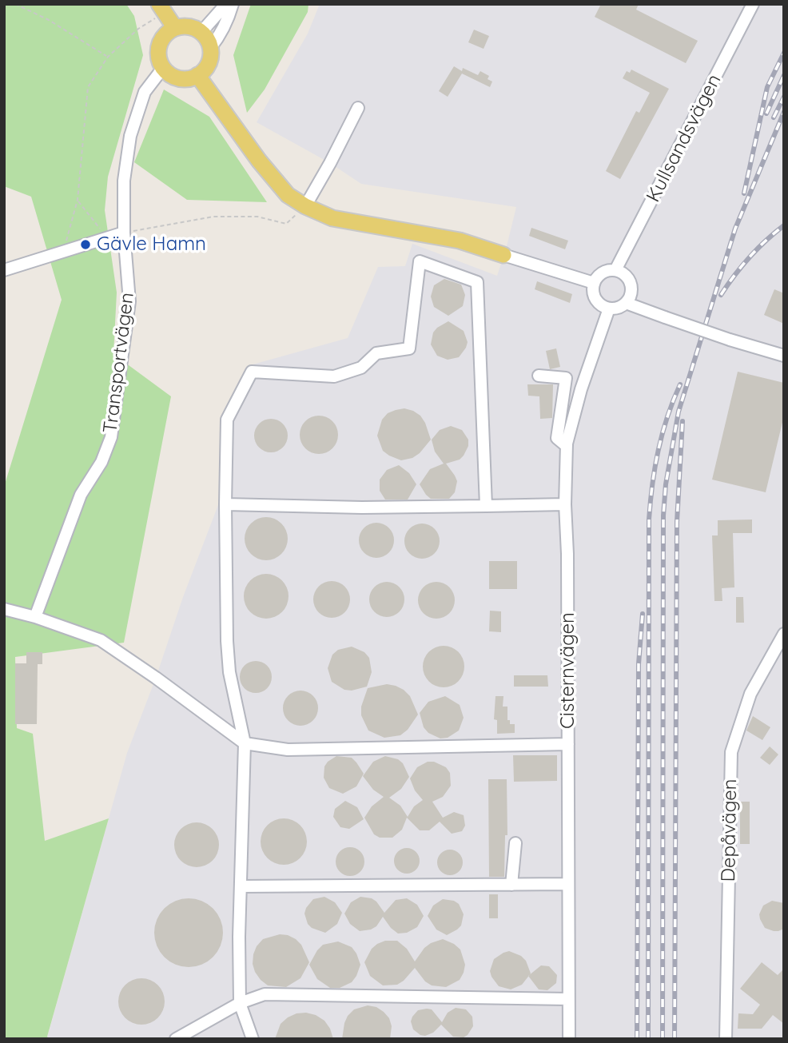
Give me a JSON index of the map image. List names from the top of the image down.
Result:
{
  "streets": {
    "street": [
      "Kullsandsvägen",
      "Transportvägen",
      "Cisternvägen",
      "Depåvägen"
    ]
  },
  "crossings": [
    ["Kullsandsvägen", "Cisternvägen"]
  ],
  "places": ["Gävle Hamn"]
}
